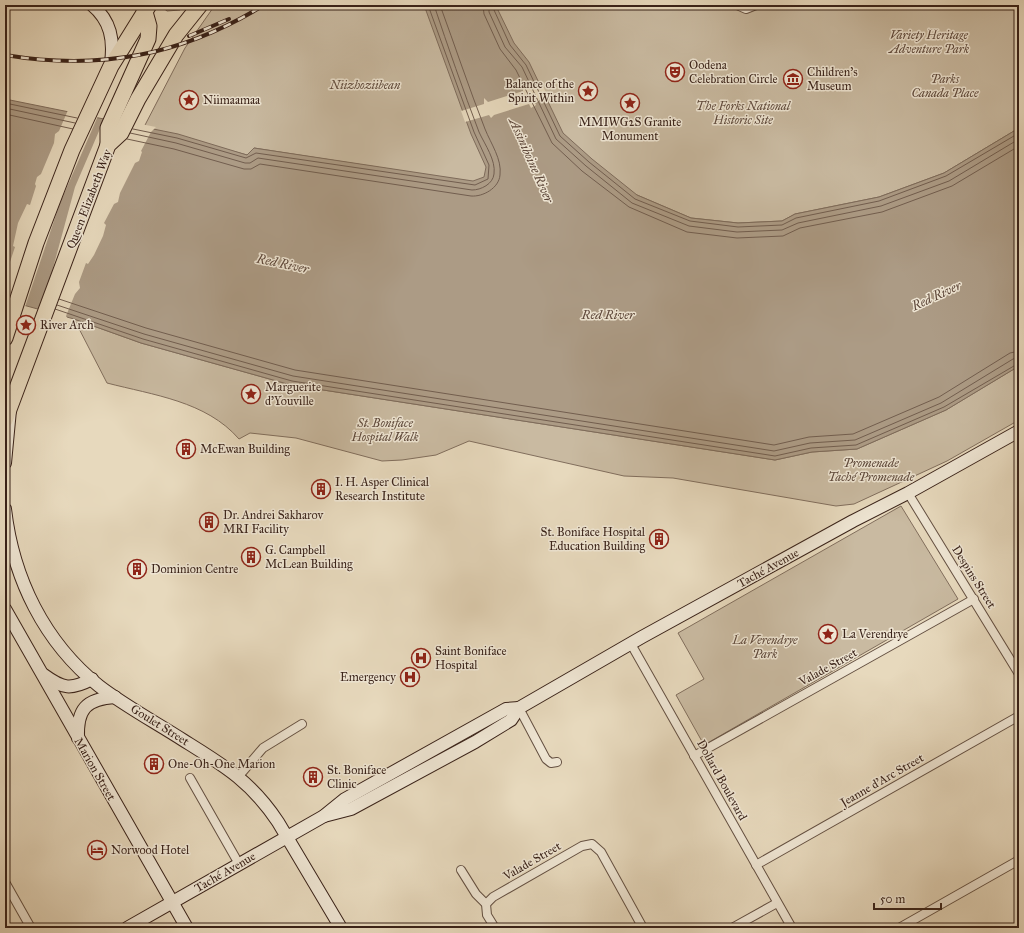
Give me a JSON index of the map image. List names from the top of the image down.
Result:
{
  "streets": {
    "highway": ["Queen Elizabeth Way"],
    "street": [
      "Taché Avenue",
      "Despins Street",
      "Valade Street",
      "Goulet Street",
      "Marion Street",
      "Dollard Boulevard",
      "Jeanne d’Arc Street"
    ]
  },
  "crossings": [
    ["Taché Avenue", "Despins Street"],
    ["Taché Avenue", "Goulet Street"],
    ["Taché Avenue", "Marion Street"],
    ["Taché Avenue", "Dollard Boulevard"],
    ["Despins Street", "Valade Street"],
    ["Valade Street", "Dollard Boulevard"],
    ["Dollard Boulevard", "Jeanne d’Arc Street"]
  ],
  "water": ["Assiniboine River", "Red River"],
  "parks": [
    "Variety Heritage Adventure Park",
    "Parks Canada Place",
    "Niizhoziibean",
    "The Forks National Historic Site",
    "St. Boniface Hospital Walk",
    "Promenade Taché Promenade",
    "La Verendrye Park"
  ],
  "places": {
    "theatre": ["Oodena Celebration Circle"],
    "museum": ["Children's Museum"],
    "place": [
      "Balance of the Spirit Within",
      "Niimaamaa",
      "MMIWG2S Granite Monument",
      "River Arch",
      "Marguerite d’Youville",
      "La Verendrye"
    ],
    "building": [
      "McEwan Building",
      "I. H. Asper Clinical Research Institute",
      "Dr. Andrei Sakharov MRI Facility",
      "St. Boniface Hospital Education Building",
      "G. Campbell McLean Building",
      "Dominion Centre",
      "One-Oh-One Marion",
      "St. Boniface Clinic"
    ],
    "hospital": ["Saint Boniface Hospital", "Emergency"],
    "hotel": ["Norwood Hotel"]
  },
  "scale_bar": "50 m"
}
